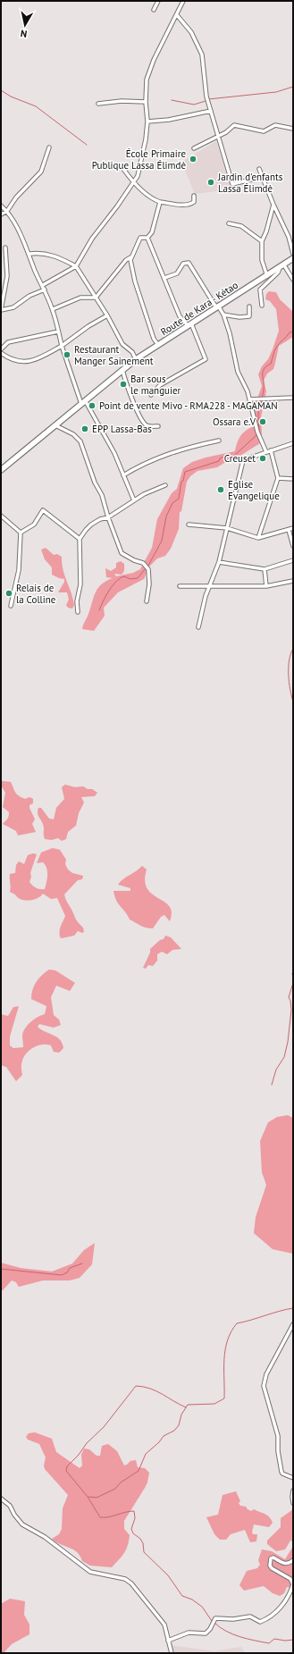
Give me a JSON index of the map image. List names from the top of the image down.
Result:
{
  "streets": {
    "main road": ["Route de Kara - Kétao"]
  },
  "places": [
    "École Primaire Publique Lassa Élimdè",
    "Jardin d'enfants Lassa Élimdè",
    "Restaurant Manger Sainement",
    "Bar sous le manguier",
    "Point de vente Mivo - RMA228 - MAGAMAN",
    "Ossara e.V",
    "EPP Lassa-Bas",
    "Creuset",
    "Eglise Evangelique",
    "Relais de la Colline"
  ],
  "north": "bottom"
}
